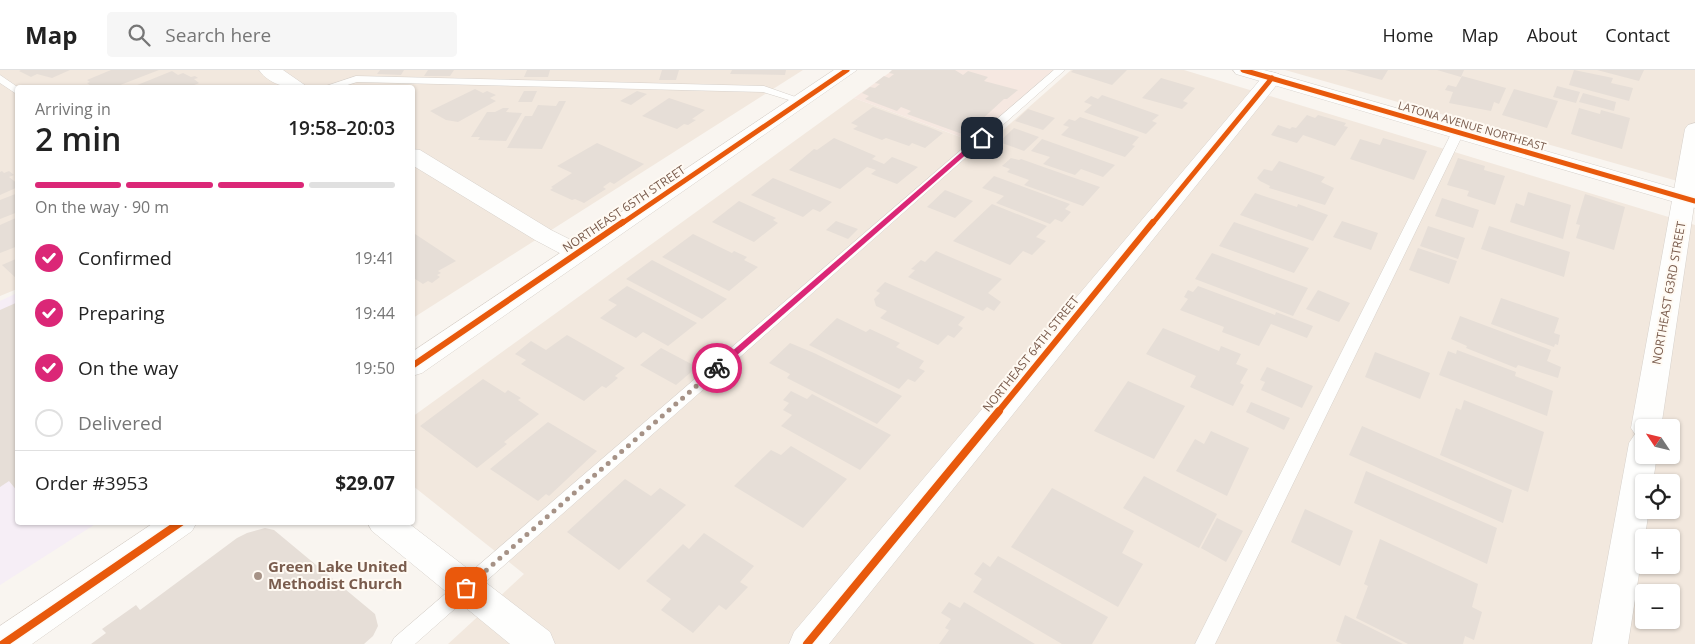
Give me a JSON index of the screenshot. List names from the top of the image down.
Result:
{
  "streets": {
    "street": [
      "LATONA AVENUE NORTHEAST",
      "NORTHEAST 65TH STREET",
      "NORTHEAST 63RD STREET",
      "NORTHEAST 64TH STREET"
    ]
  },
  "crossings": [
    ["LATONA AVENUE NORTHEAST", "NORTHEAST 63RD STREET"],
    ["LATONA AVENUE NORTHEAST", "NORTHEAST 64TH STREET"]
  ],
  "places": ["Green Lake United Methodist Church"],
  "north": "top left",
  "page": {
    "header": "Map",
    "search": "Search here",
    "nav": [
      "Home",
      "Map",
      "About",
      "Contact"
    ],
    "heading": ["2 min", "Arriving in", "19:58–20:03"],
    "panel": ["Order #3953", "$29.07"],
    "bar": "On the way · 90 m",
    "list": [
      ["Confirmed", "19:41"],
      ["Preparing", "19:44"],
      ["On the way", "19:50"],
      "Delivered"
    ],
    "map_buttons": ["+", "−"]
  }
}
